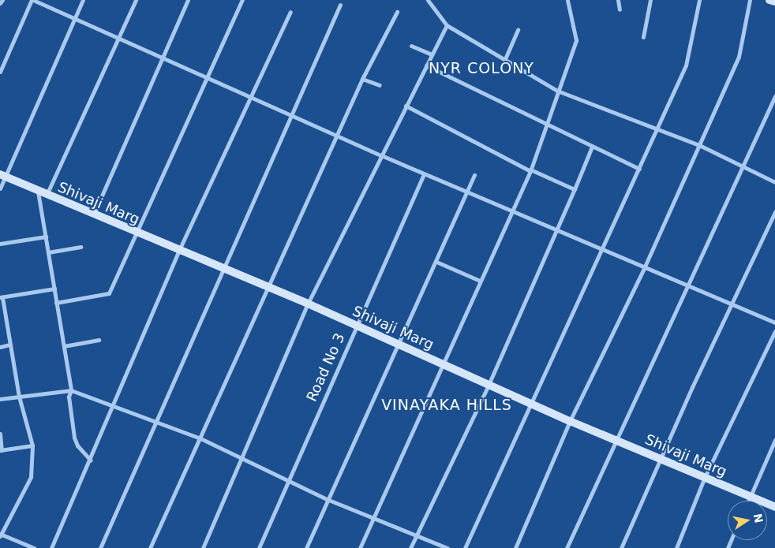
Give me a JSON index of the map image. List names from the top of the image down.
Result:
{
  "streets": {
    "street": ["Shivaji Marg", "Road No 3"]
  },
  "crossings": [
    ["Shivaji Marg", "Road No 3"]
  ],
  "districts": ["NYR COLONY", "VINAYAKA HILLS"],
  "north": "right"
}
